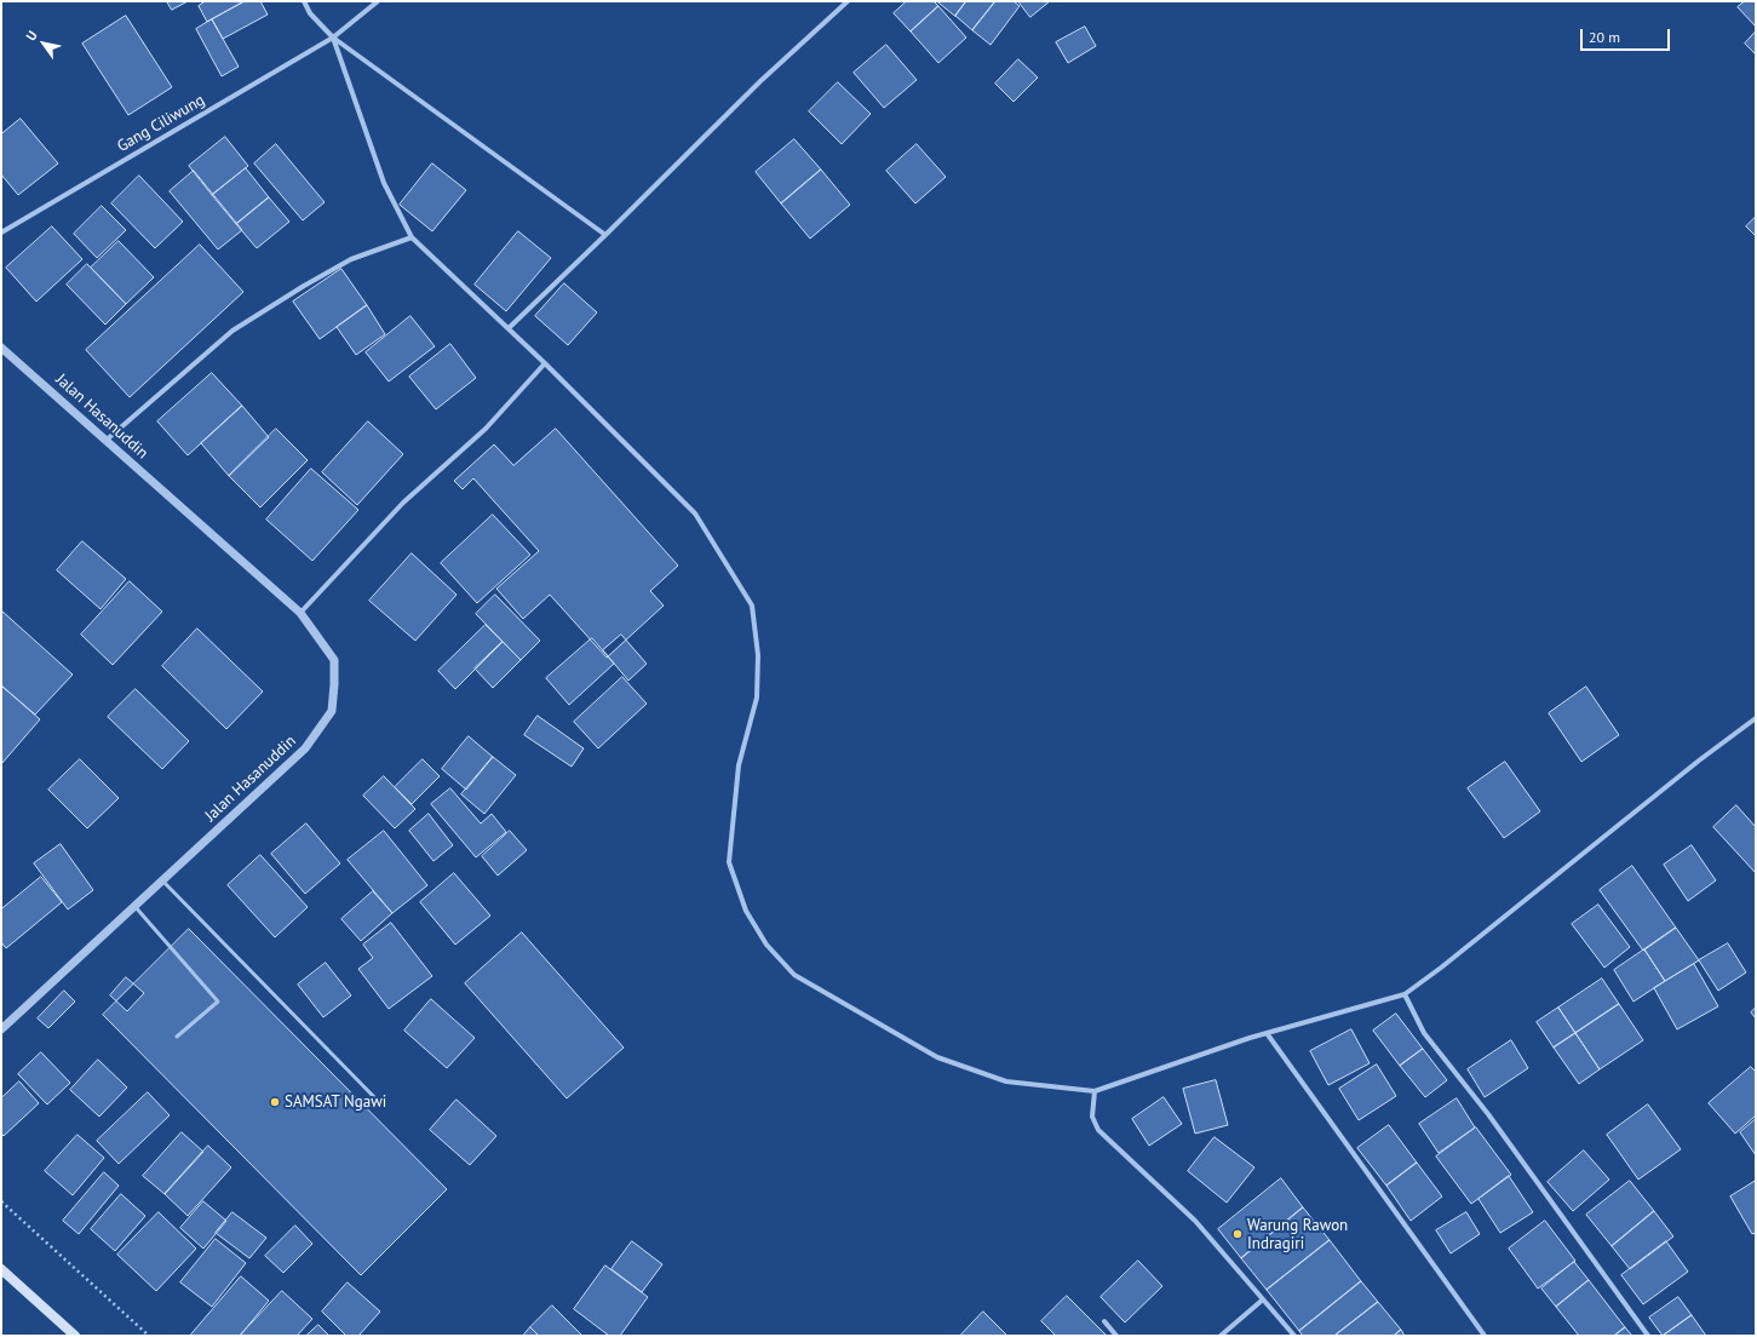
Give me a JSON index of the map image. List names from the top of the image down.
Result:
{
  "streets": {
    "street": ["Gang Ciliwung", "Jalan Hasanuddin"]
  },
  "places": ["SAMSAT Ngawi", "Warung Rawon Indragiri"],
  "scale_bar": "20 m",
  "north": "top left"
}
